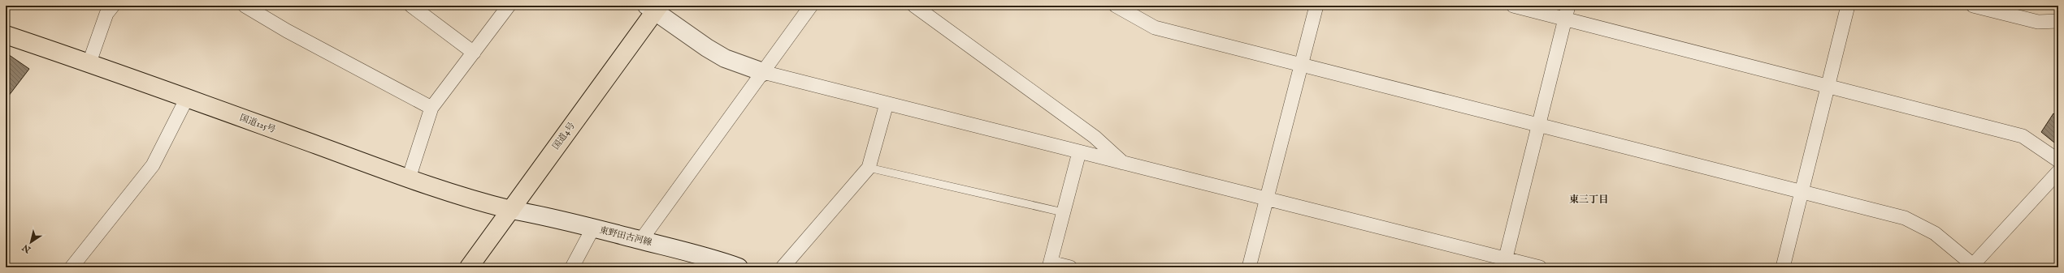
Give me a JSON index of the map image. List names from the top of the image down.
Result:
{
  "streets": {
    "highway": ["国道125号", "国道4号"],
    "main road": ["東野田古河線"]
  },
  "crossings": [
    ["国道125号", "国道4号"],
    ["国道125号", "東野田古河線"],
    ["国道4号", "東野田古河線"]
  ],
  "districts": ["東三丁目"],
  "north": "bottom left"
}
